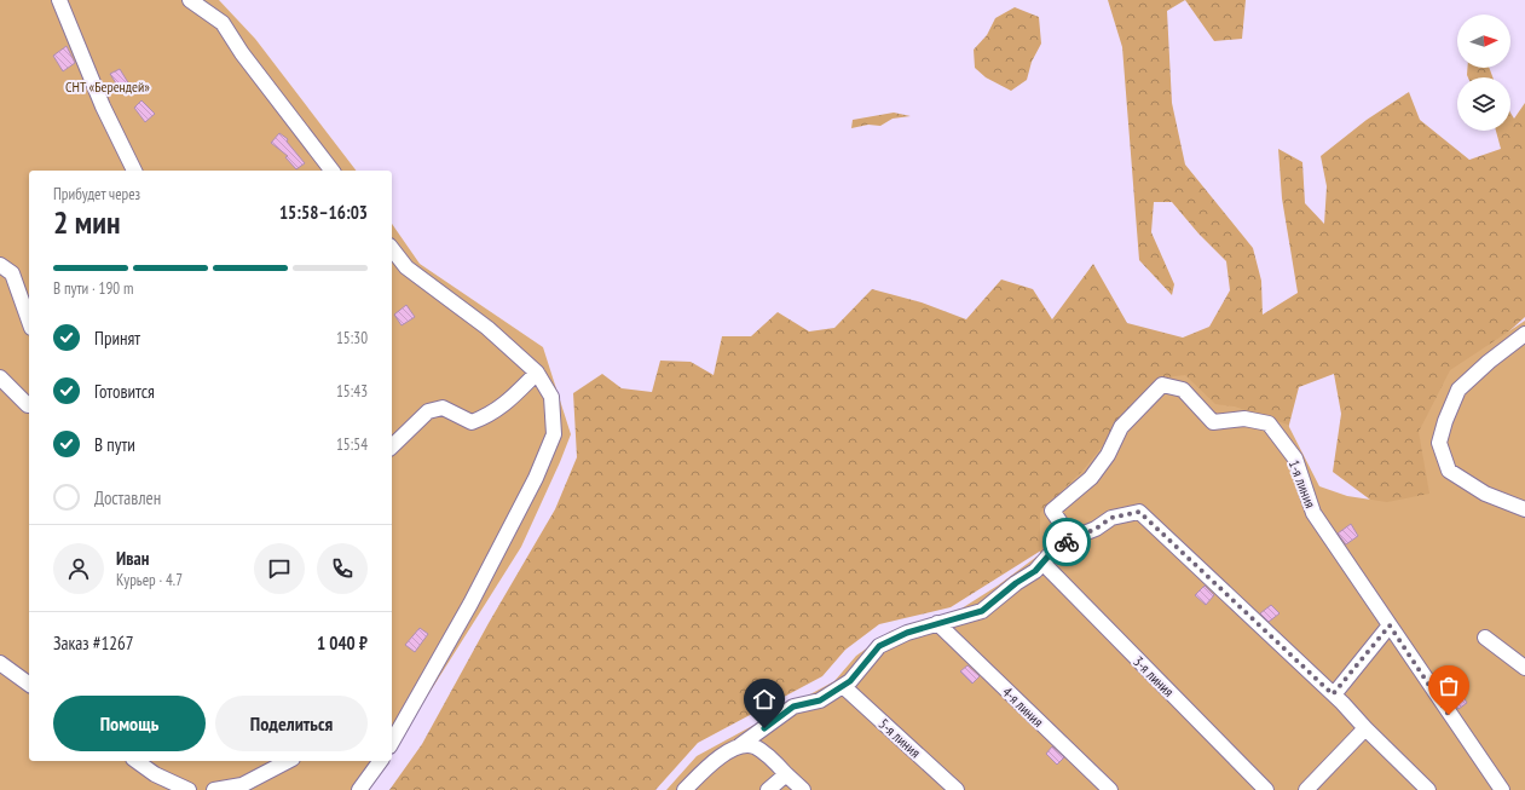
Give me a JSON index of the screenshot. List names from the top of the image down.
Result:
{
  "streets": {
    "street": [
      "1-я линия",
      "3-я линия",
      "4-я линия",
      "5-я линия"
    ]
  },
  "parks": ["СНТ «Берендей»"],
  "north": "right",
  "page": {
    "heading": ["2 мин", "Прибудет через", "15:58–16:03"],
    "panel": [
      "Иван",
      "Курьер · 4.7",
      "Заказ #1267",
      "1 040 ₽"
    ],
    "bar": "В пути · 190 m",
    "list": [
      ["Принят", "15:30"],
      ["Готовится", "15:43"],
      ["В пути", "15:54"],
      "Доставлен"
    ],
    "buttons": ["Помощь", "Поделиться"]
  }
}
